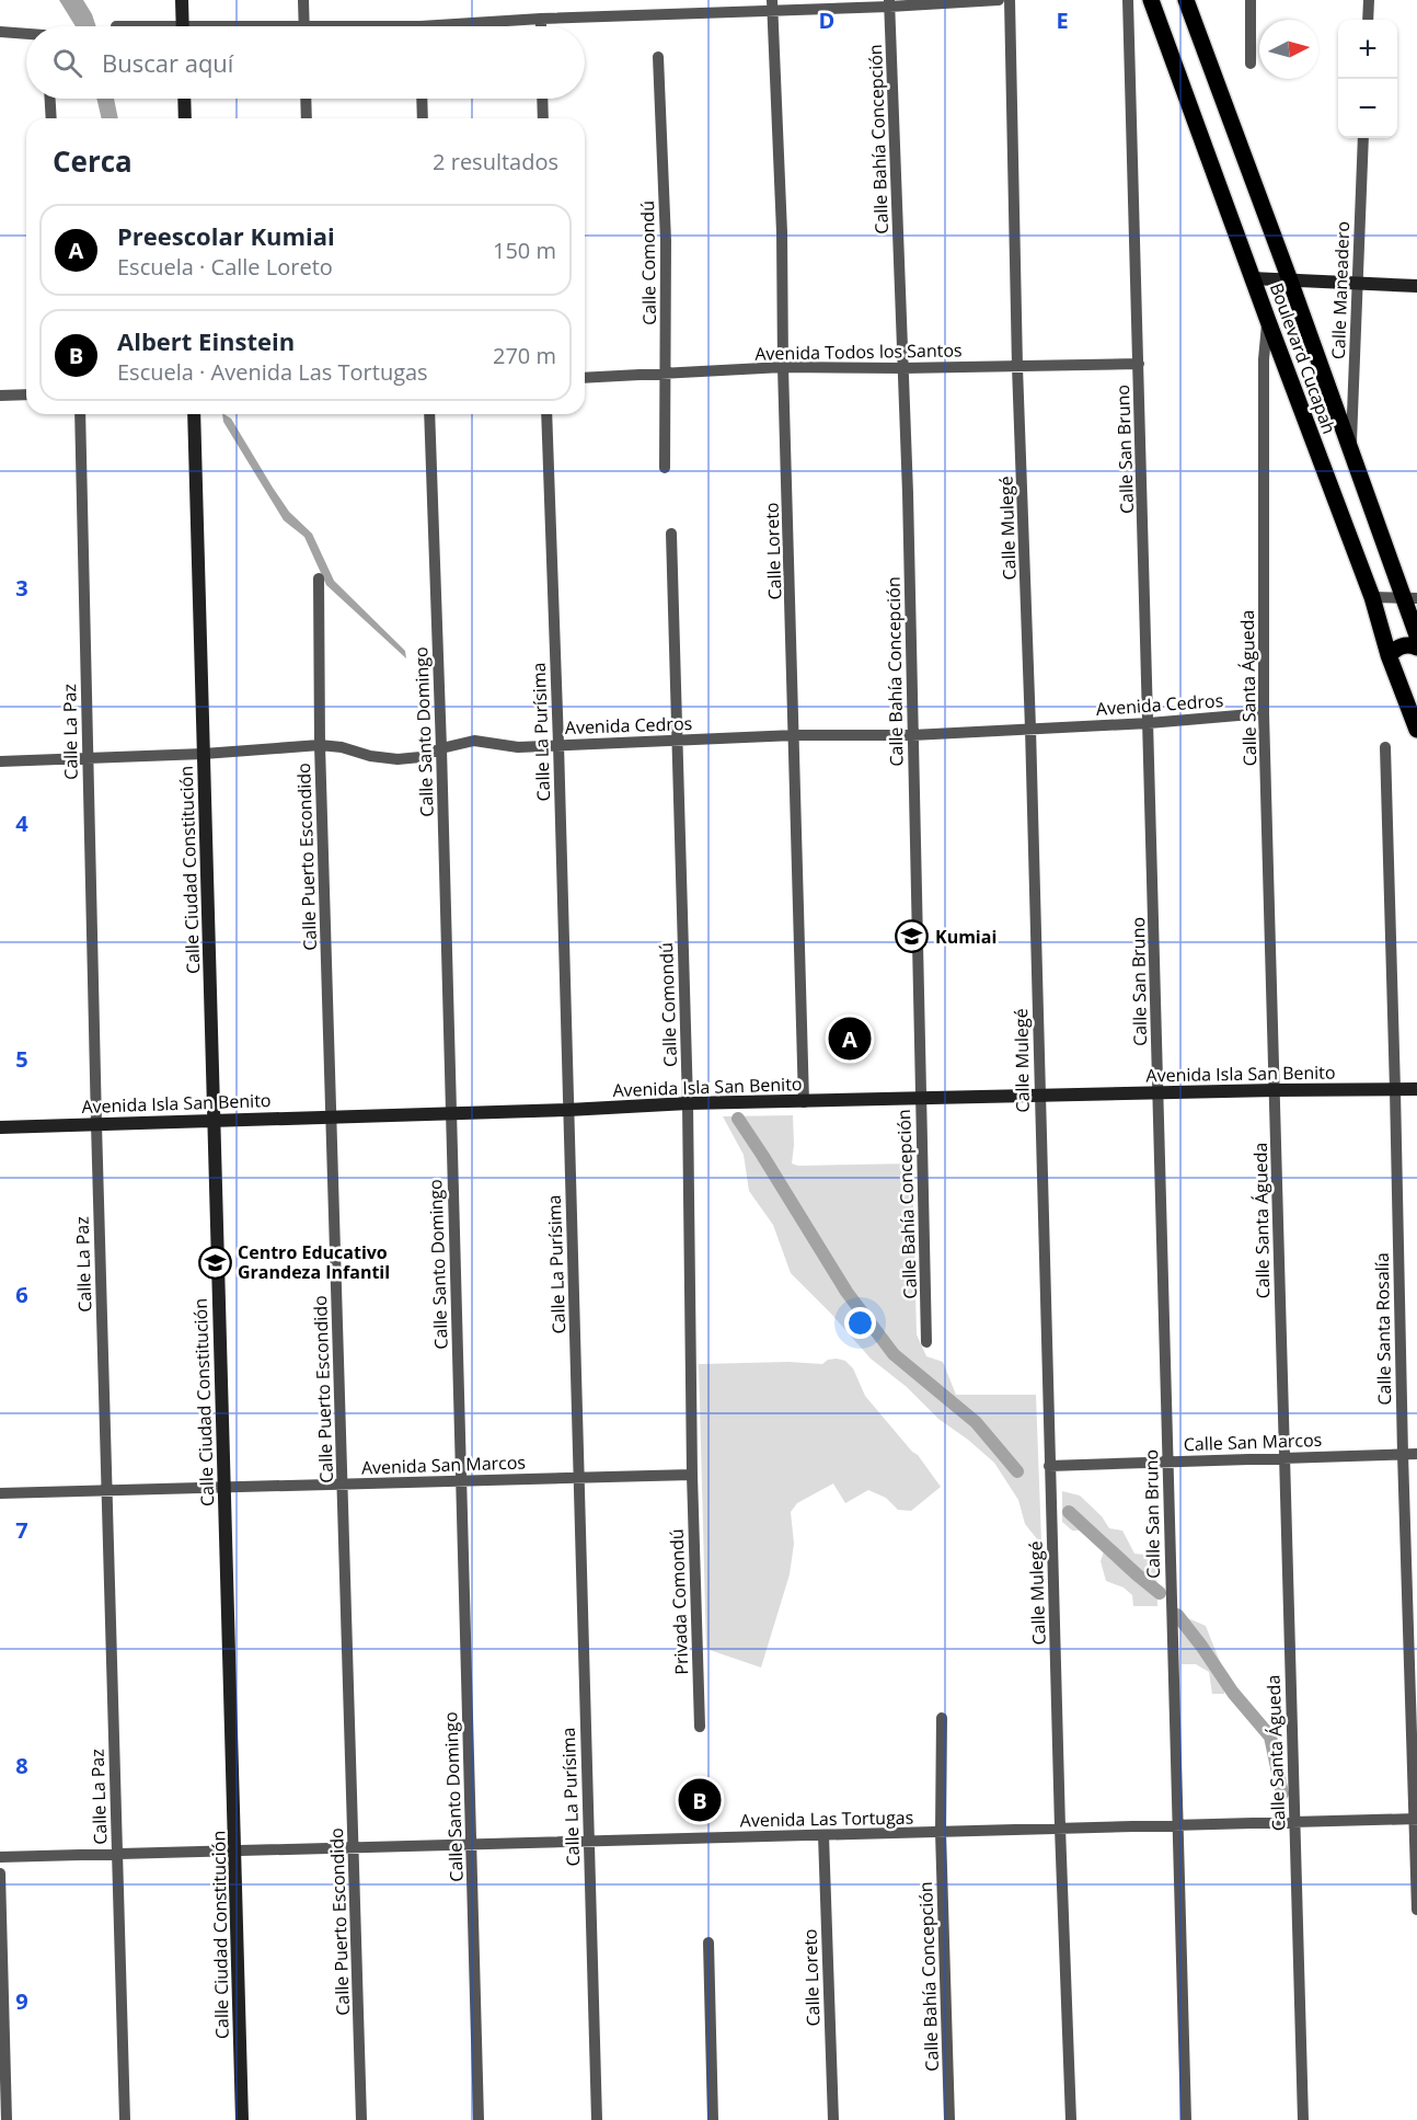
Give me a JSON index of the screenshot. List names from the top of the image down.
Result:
{
  "streets": {
    "main road": ["Boulevard Cucapah"],
    "street": [
      "Calle Bahía Concepción",
      "Calle Comondú",
      "Calle Maneadero",
      "Avenida Todos los Santos",
      "Calle San Bruno",
      "Calle Mulegé",
      "Calle Loreto",
      "Calle Santa Águeda",
      "Avenida Cedros",
      "Calle La Paz",
      "Calle Santo Domingo",
      "Calle La Purísima",
      "Calle Puerto Escondido",
      "Calle Ciudad Constitución",
      "Avenida Isla San Benito",
      "Calle Santa Rosalía",
      "Calle San Marcos",
      "Avenida San Marcos",
      "Privada Comondú",
      "Avenida Las Tortugas"
    ]
  },
  "crossings": [
    ["Calle Bahía Concepción", "Avenida Todos los Santos"],
    ["Calle Bahía Concepción", "Avenida Cedros"],
    ["Calle Bahía Concepción", "Avenida Isla San Benito"],
    ["Calle Bahía Concepción", "Avenida Las Tortugas"],
    ["Calle Comondú", "Avenida Todos los Santos"],
    ["Calle Comondú", "Avenida Cedros"],
    ["Calle Comondú", "Avenida Isla San Benito"],
    ["Calle Comondú", "Avenida San Marcos"],
    ["Calle Comondú", "Privada Comondú"],
    ["Calle Maneadero", "Boulevard Cucapah"],
    ["Avenida Todos los Santos", "Calle San Bruno"],
    ["Avenida Todos los Santos", "Calle Mulegé"],
    ["Avenida Todos los Santos", "Calle Loreto"],
    ["Boulevard Cucapah", "Calle Santa Águeda"],
    ["Calle San Bruno", "Avenida Cedros"],
    ["Calle San Bruno", "Avenida Isla San Benito"],
    ["Calle San Bruno", "Calle San Marcos"],
    ["Calle San Bruno", "Avenida Las Tortugas"],
    ["Calle Mulegé", "Avenida Cedros"],
    ["Calle Mulegé", "Avenida Isla San Benito"],
    ["Calle Mulegé", "Calle San Marcos"],
    ["Calle Mulegé", "Avenida Las Tortugas"],
    ["Calle Loreto", "Avenida Cedros"],
    ["Calle Loreto", "Avenida Isla San Benito"],
    ["Calle Loreto", "Avenida Las Tortugas"],
    ["Calle Santa Águeda", "Avenida Cedros"],
    ["Calle Santa Águeda", "Avenida Isla San Benito"],
    ["Calle Santa Águeda", "Calle San Marcos"],
    ["Calle Santa Águeda", "Avenida Las Tortugas"],
    ["Avenida Cedros", "Calle La Paz"],
    ["Avenida Cedros", "Calle Santo Domingo"],
    ["Avenida Cedros", "Calle La Purísima"],
    ["Avenida Cedros", "Calle Puerto Escondido"],
    ["Avenida Cedros", "Calle Ciudad Constitución"],
    ["Calle La Paz", "Avenida Isla San Benito"],
    ["Calle La Paz", "Avenida San Marcos"],
    ["Calle La Paz", "Avenida Las Tortugas"],
    ["Calle Santo Domingo", "Avenida Isla San Benito"],
    ["Calle Santo Domingo", "Avenida San Marcos"],
    ["Calle Santo Domingo", "Avenida Las Tortugas"],
    ["Calle La Purísima", "Avenida Isla San Benito"],
    ["Calle La Purísima", "Avenida San Marcos"],
    ["Calle La Purísima", "Avenida Las Tortugas"],
    ["Calle Puerto Escondido", "Avenida Isla San Benito"],
    ["Calle Puerto Escondido", "Avenida San Marcos"],
    ["Calle Puerto Escondido", "Avenida Las Tortugas"],
    ["Calle Ciudad Constitución", "Avenida Isla San Benito"],
    ["Calle Ciudad Constitución", "Avenida San Marcos"],
    ["Calle Ciudad Constitución", "Avenida Las Tortugas"],
    ["Avenida Isla San Benito", "Calle Santa Rosalía"],
    ["Calle Santa Rosalía", "Calle San Marcos"],
    ["Calle Santa Rosalía", "Avenida Las Tortugas"],
    ["Avenida San Marcos", "Privada Comondú"]
  ],
  "places": {
    "school or university": ["Kumiai", "Centro Educativo Grandeza Infantil"]
  },
  "north": "right",
  "page": {
    "map_buttons": ["+", "−"],
    "search": "Buscar aquí",
    "heading": ["Cerca", "2 resultados"],
    "list": [
      {
        "mark": "A",
        "name": "Preescolar Kumiai",
        "note": "Escuela · Calle Loreto",
        "value": "150 m"
      },
      {
        "mark": "B",
        "name": "Albert Einstein",
        "note": "Escuela · Avenida Las Tortugas",
        "value": "270 m"
      }
    ],
    "pins": ["A", "B"]
  },
  "grid": {
    "columns": ["D", "E"],
    "rows": [
      "3",
      "4",
      "5",
      "6",
      "7",
      "8",
      "9"
    ]
  }
}
